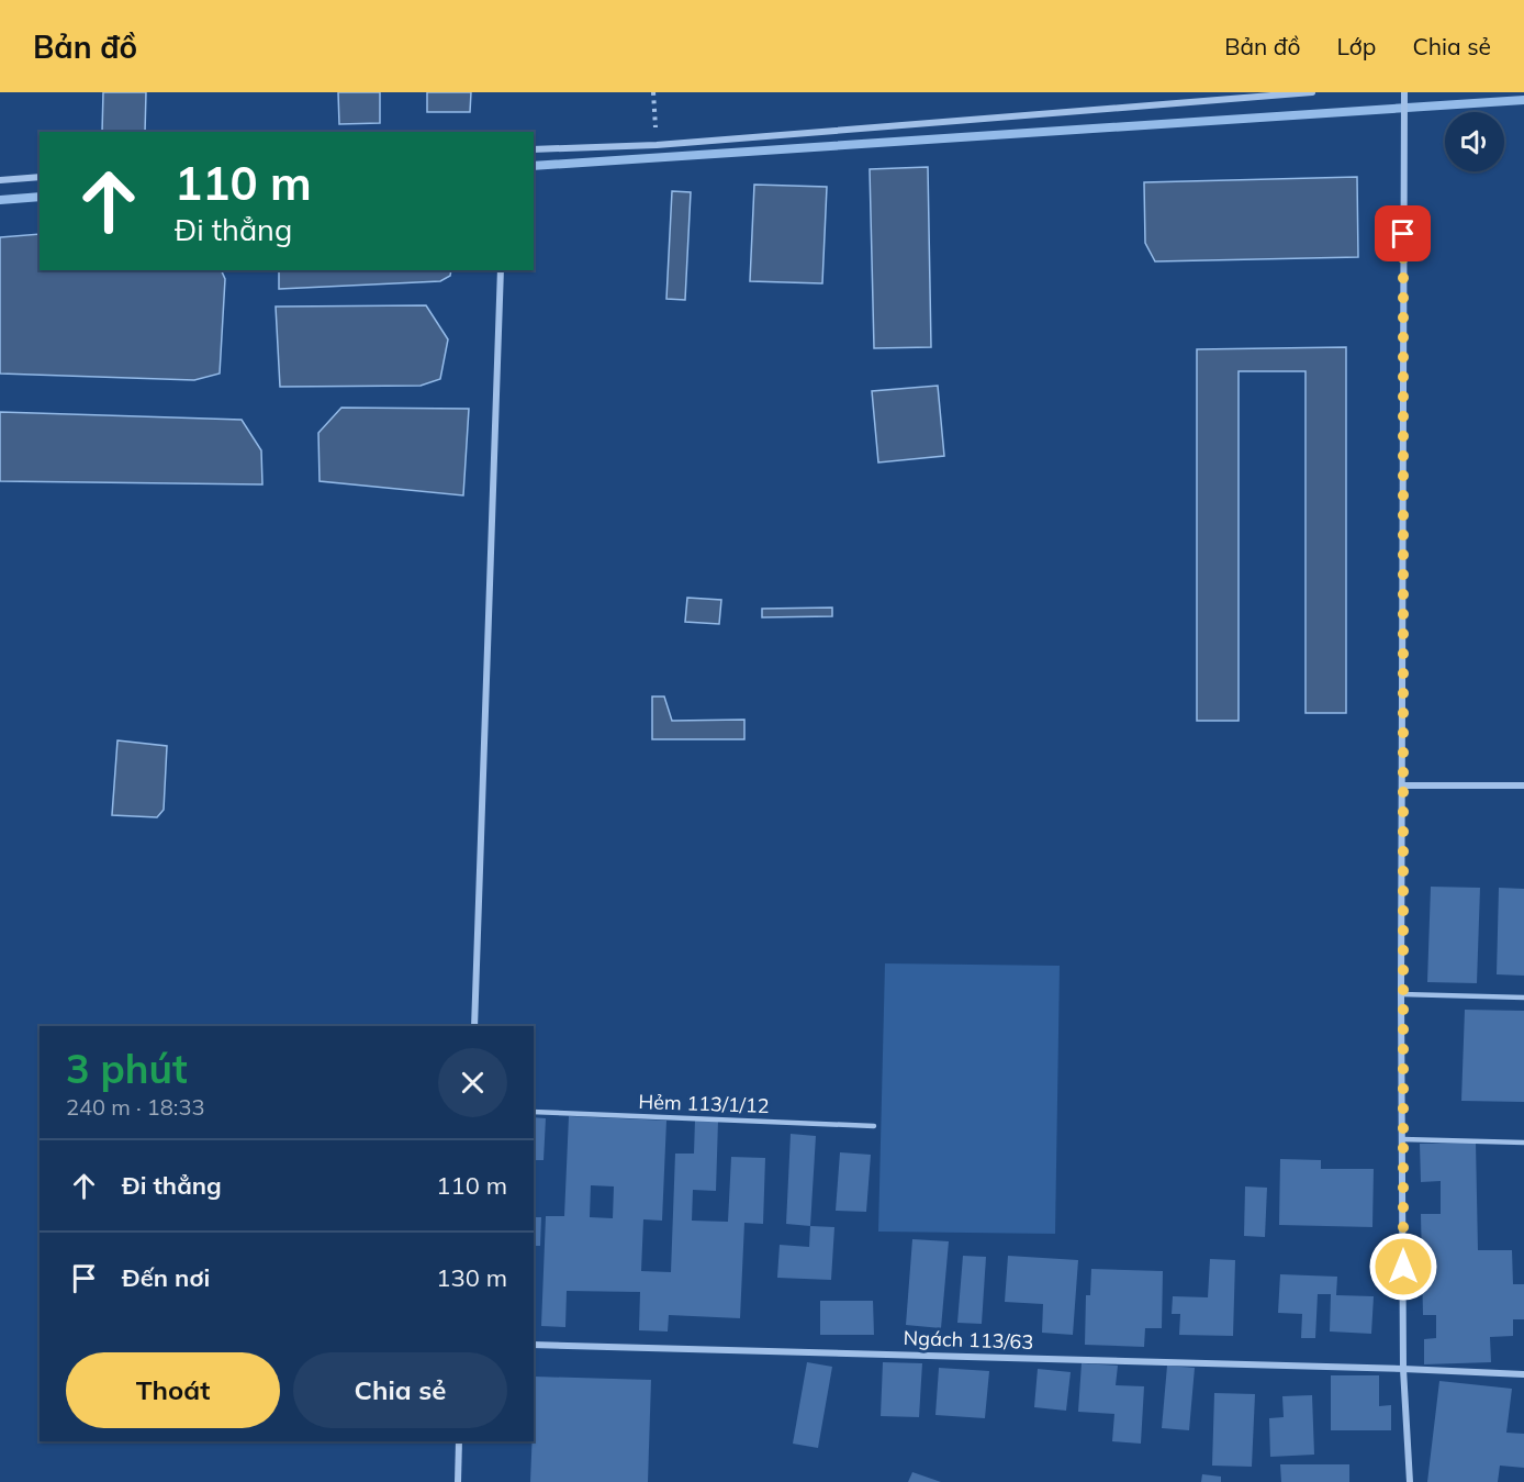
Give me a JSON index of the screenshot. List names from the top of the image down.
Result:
{
  "streets": {
    "street": ["Ngách 113/63"],
    "lane": ["Hẻm 113/1/12"]
  },
  "page": {
    "header": "Bản đồ",
    "nav": ["Bản đồ", "Lớp", "Chia sẻ"],
    "turn": ["110 m", "Đi thẳng"],
    "heading": ["3 phút", "240 m · 18:33"],
    "list": [
      {
        "name": "Đi thẳng",
        "value": "110 m"
      },
      {
        "name": "Đến nơi",
        "value": "130 m"
      }
    ],
    "buttons": ["Thoát", "Chia sẻ"]
  }
}
